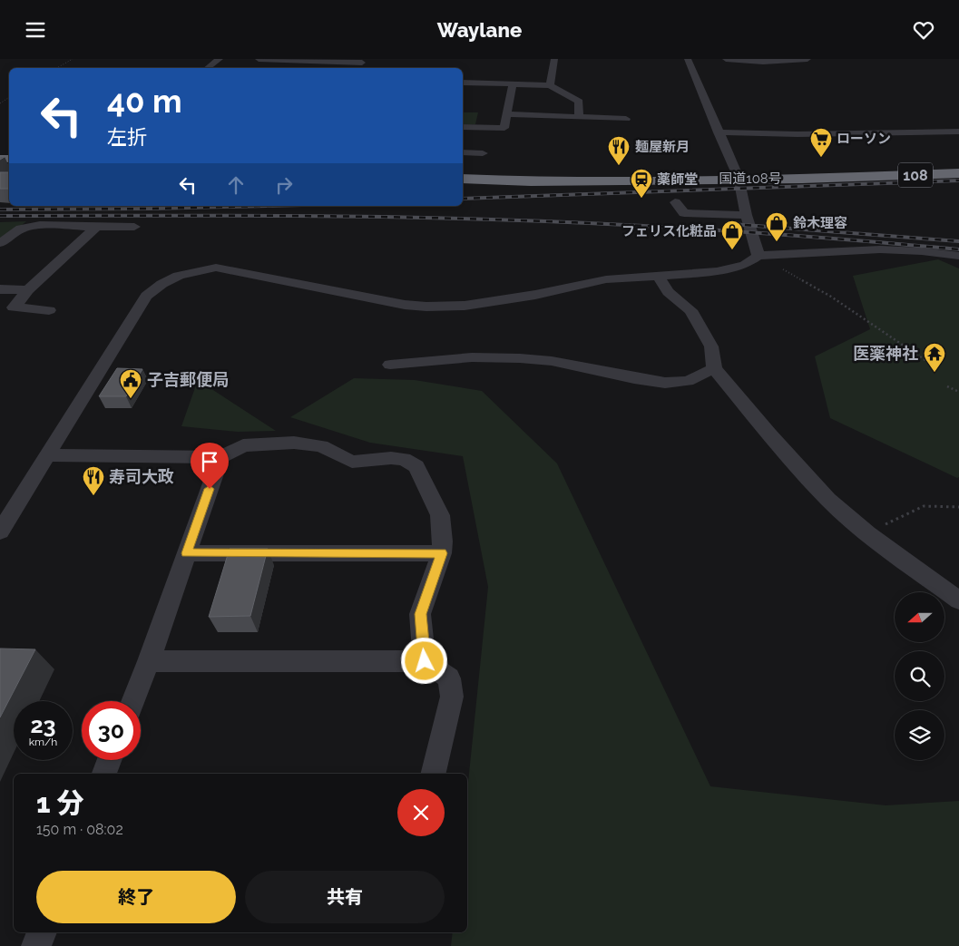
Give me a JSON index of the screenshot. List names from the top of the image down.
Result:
{
  "streets": {
    "highway": ["108", "国道108号"]
  },
  "places": {
    "supermarket": ["ローソン"],
    "restaurant": ["麺屋新月", "寿司大政"],
    "station": ["薬師堂"],
    "shop": ["鈴木理容", "フェリス化粧品"],
    "temple": ["医薬神社"],
    "public building": ["子吉郵便局"]
  },
  "north": "left",
  "page": {
    "header": "Waylane",
    "turn": ["40 m", "左折"],
    "speed": "23 km/h",
    "limit": "30",
    "heading": ["1 分", "150 m · 08:02"],
    "buttons": ["終了", "共有"]
  }
}
